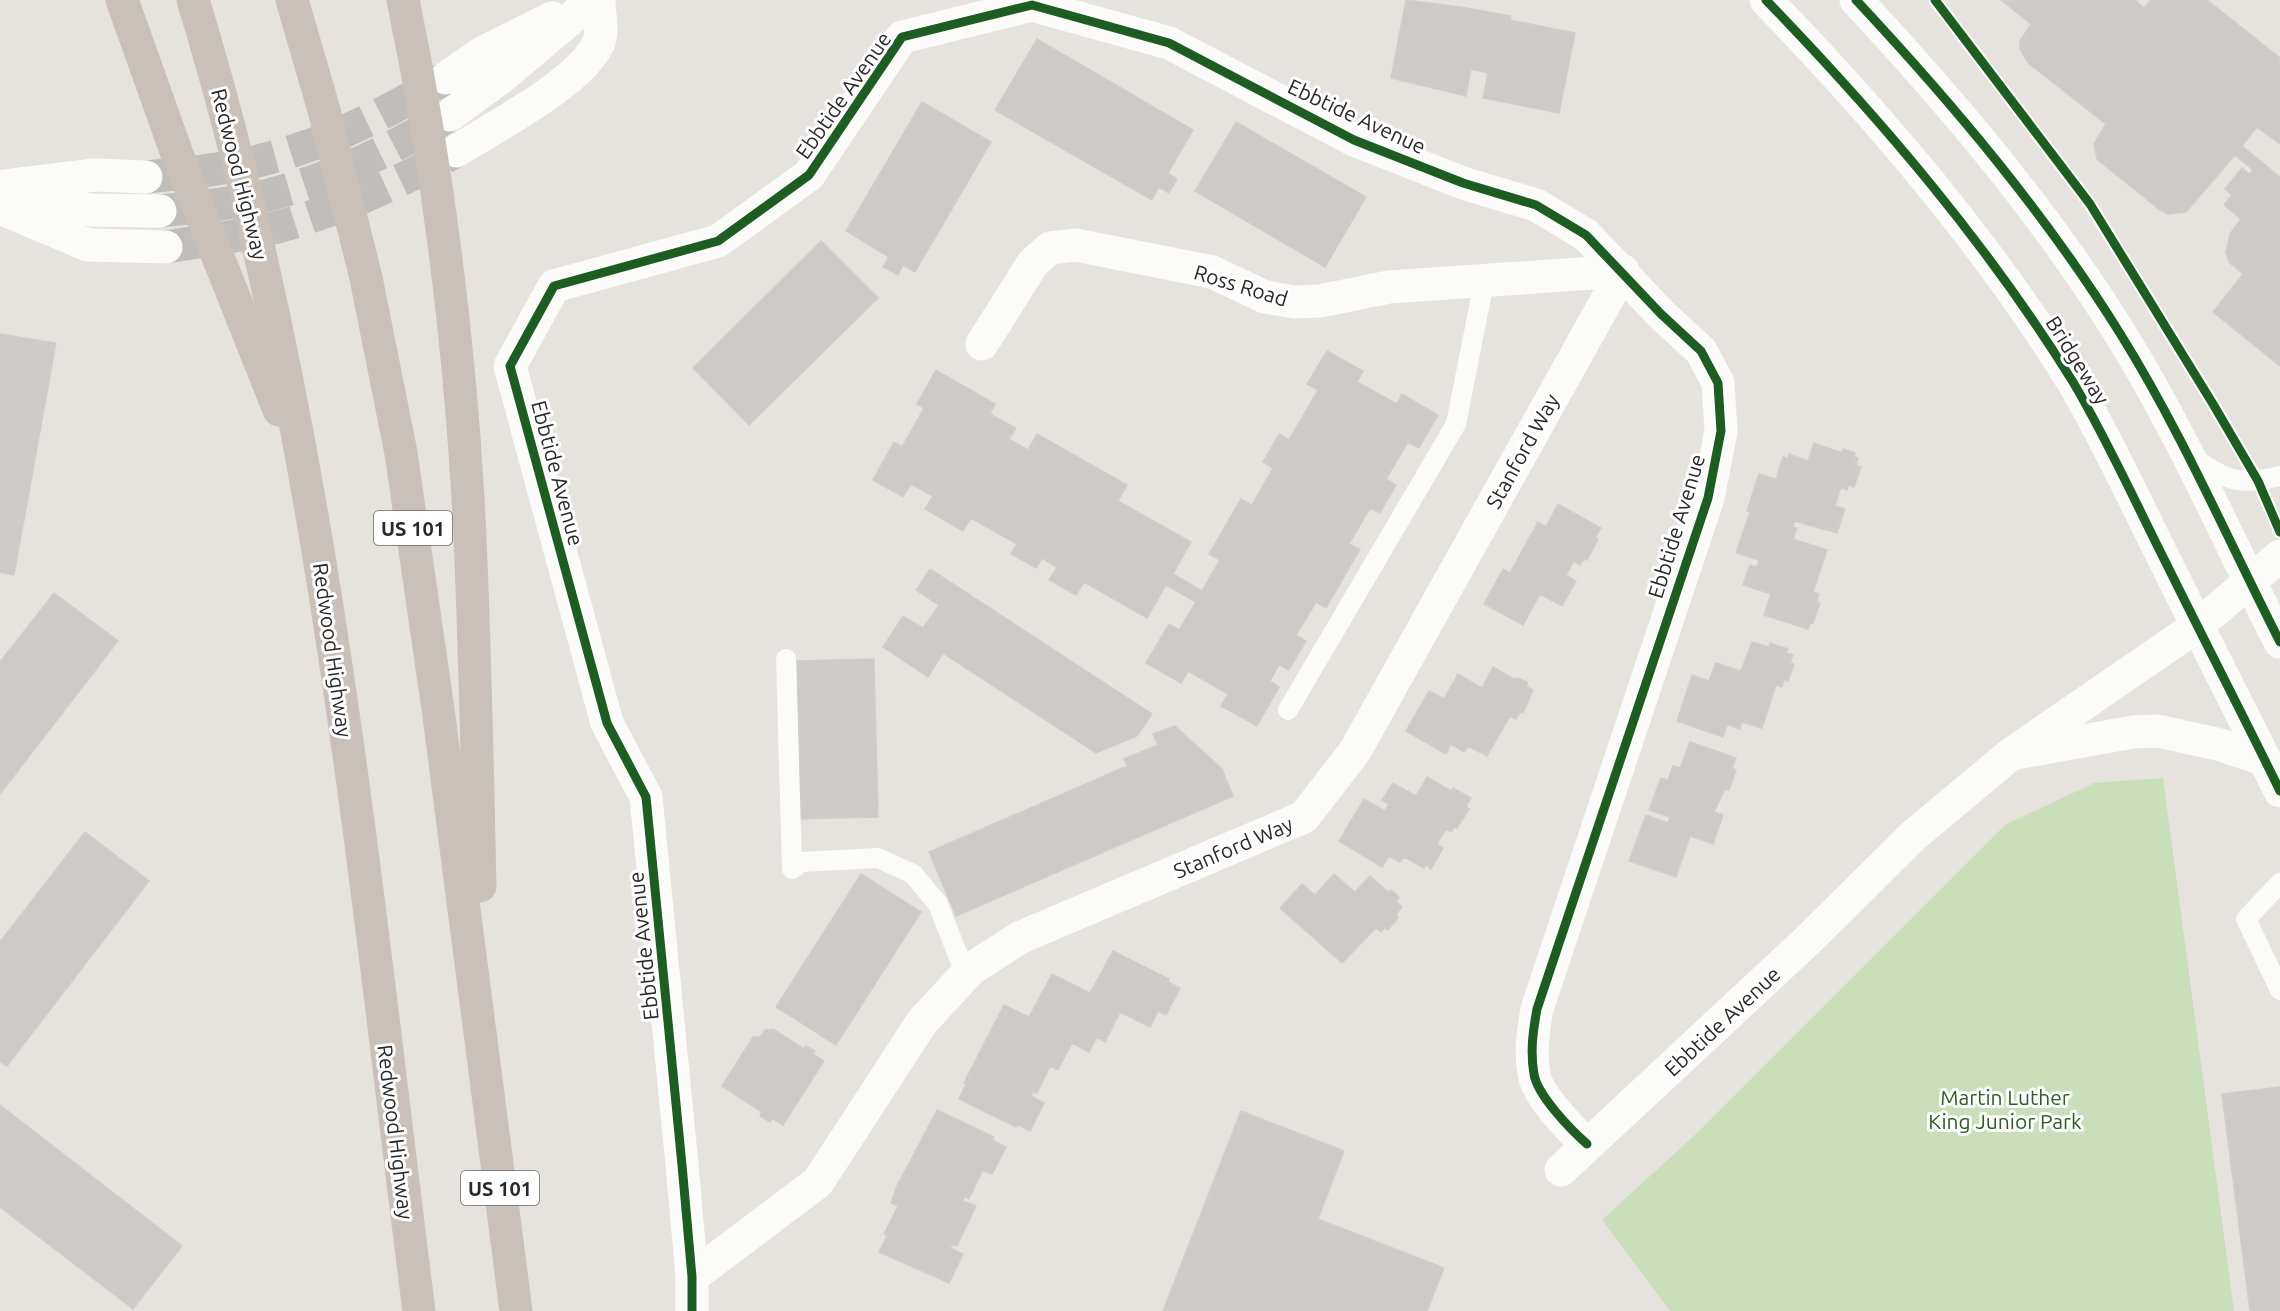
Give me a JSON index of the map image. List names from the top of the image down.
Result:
{
  "streets": {
    "highway": ["Redwood Highway", "US 101"],
    "street": [
      "Ebbtide Avenue",
      "Ross Road",
      "Bridgeway",
      "Stanford Way"
    ]
  },
  "crossings": [
    ["Ebbtide Avenue", "Ross Road"],
    ["Ebbtide Avenue", "Bridgeway"],
    ["Ebbtide Avenue", "Stanford Way"],
    ["Ross Road", "Stanford Way"]
  ],
  "parks": ["Martin Luther King Junior Park"]
}
